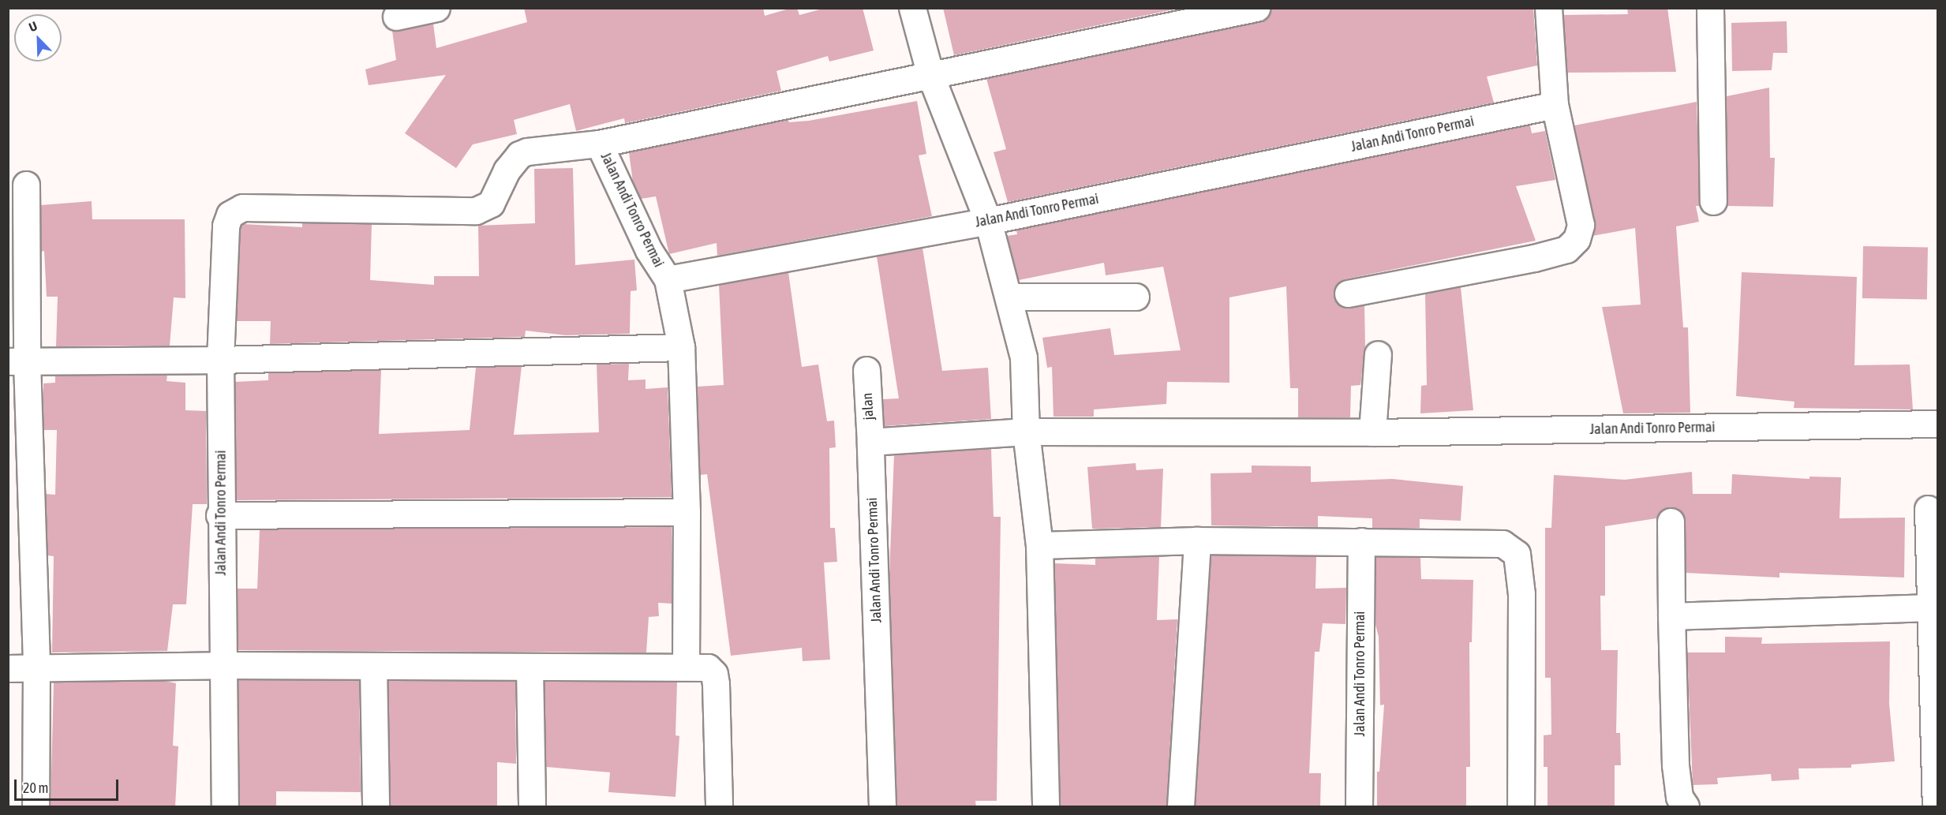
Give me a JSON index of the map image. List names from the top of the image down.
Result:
{
  "streets": {
    "street": ["Jalan Andi Tonro Permai", "jalan"]
  },
  "crossings": [
    ["Jalan Andi Tonro Permai", "jalan"]
  ],
  "scale_bar": "20 m",
  "north": "top left"
}
